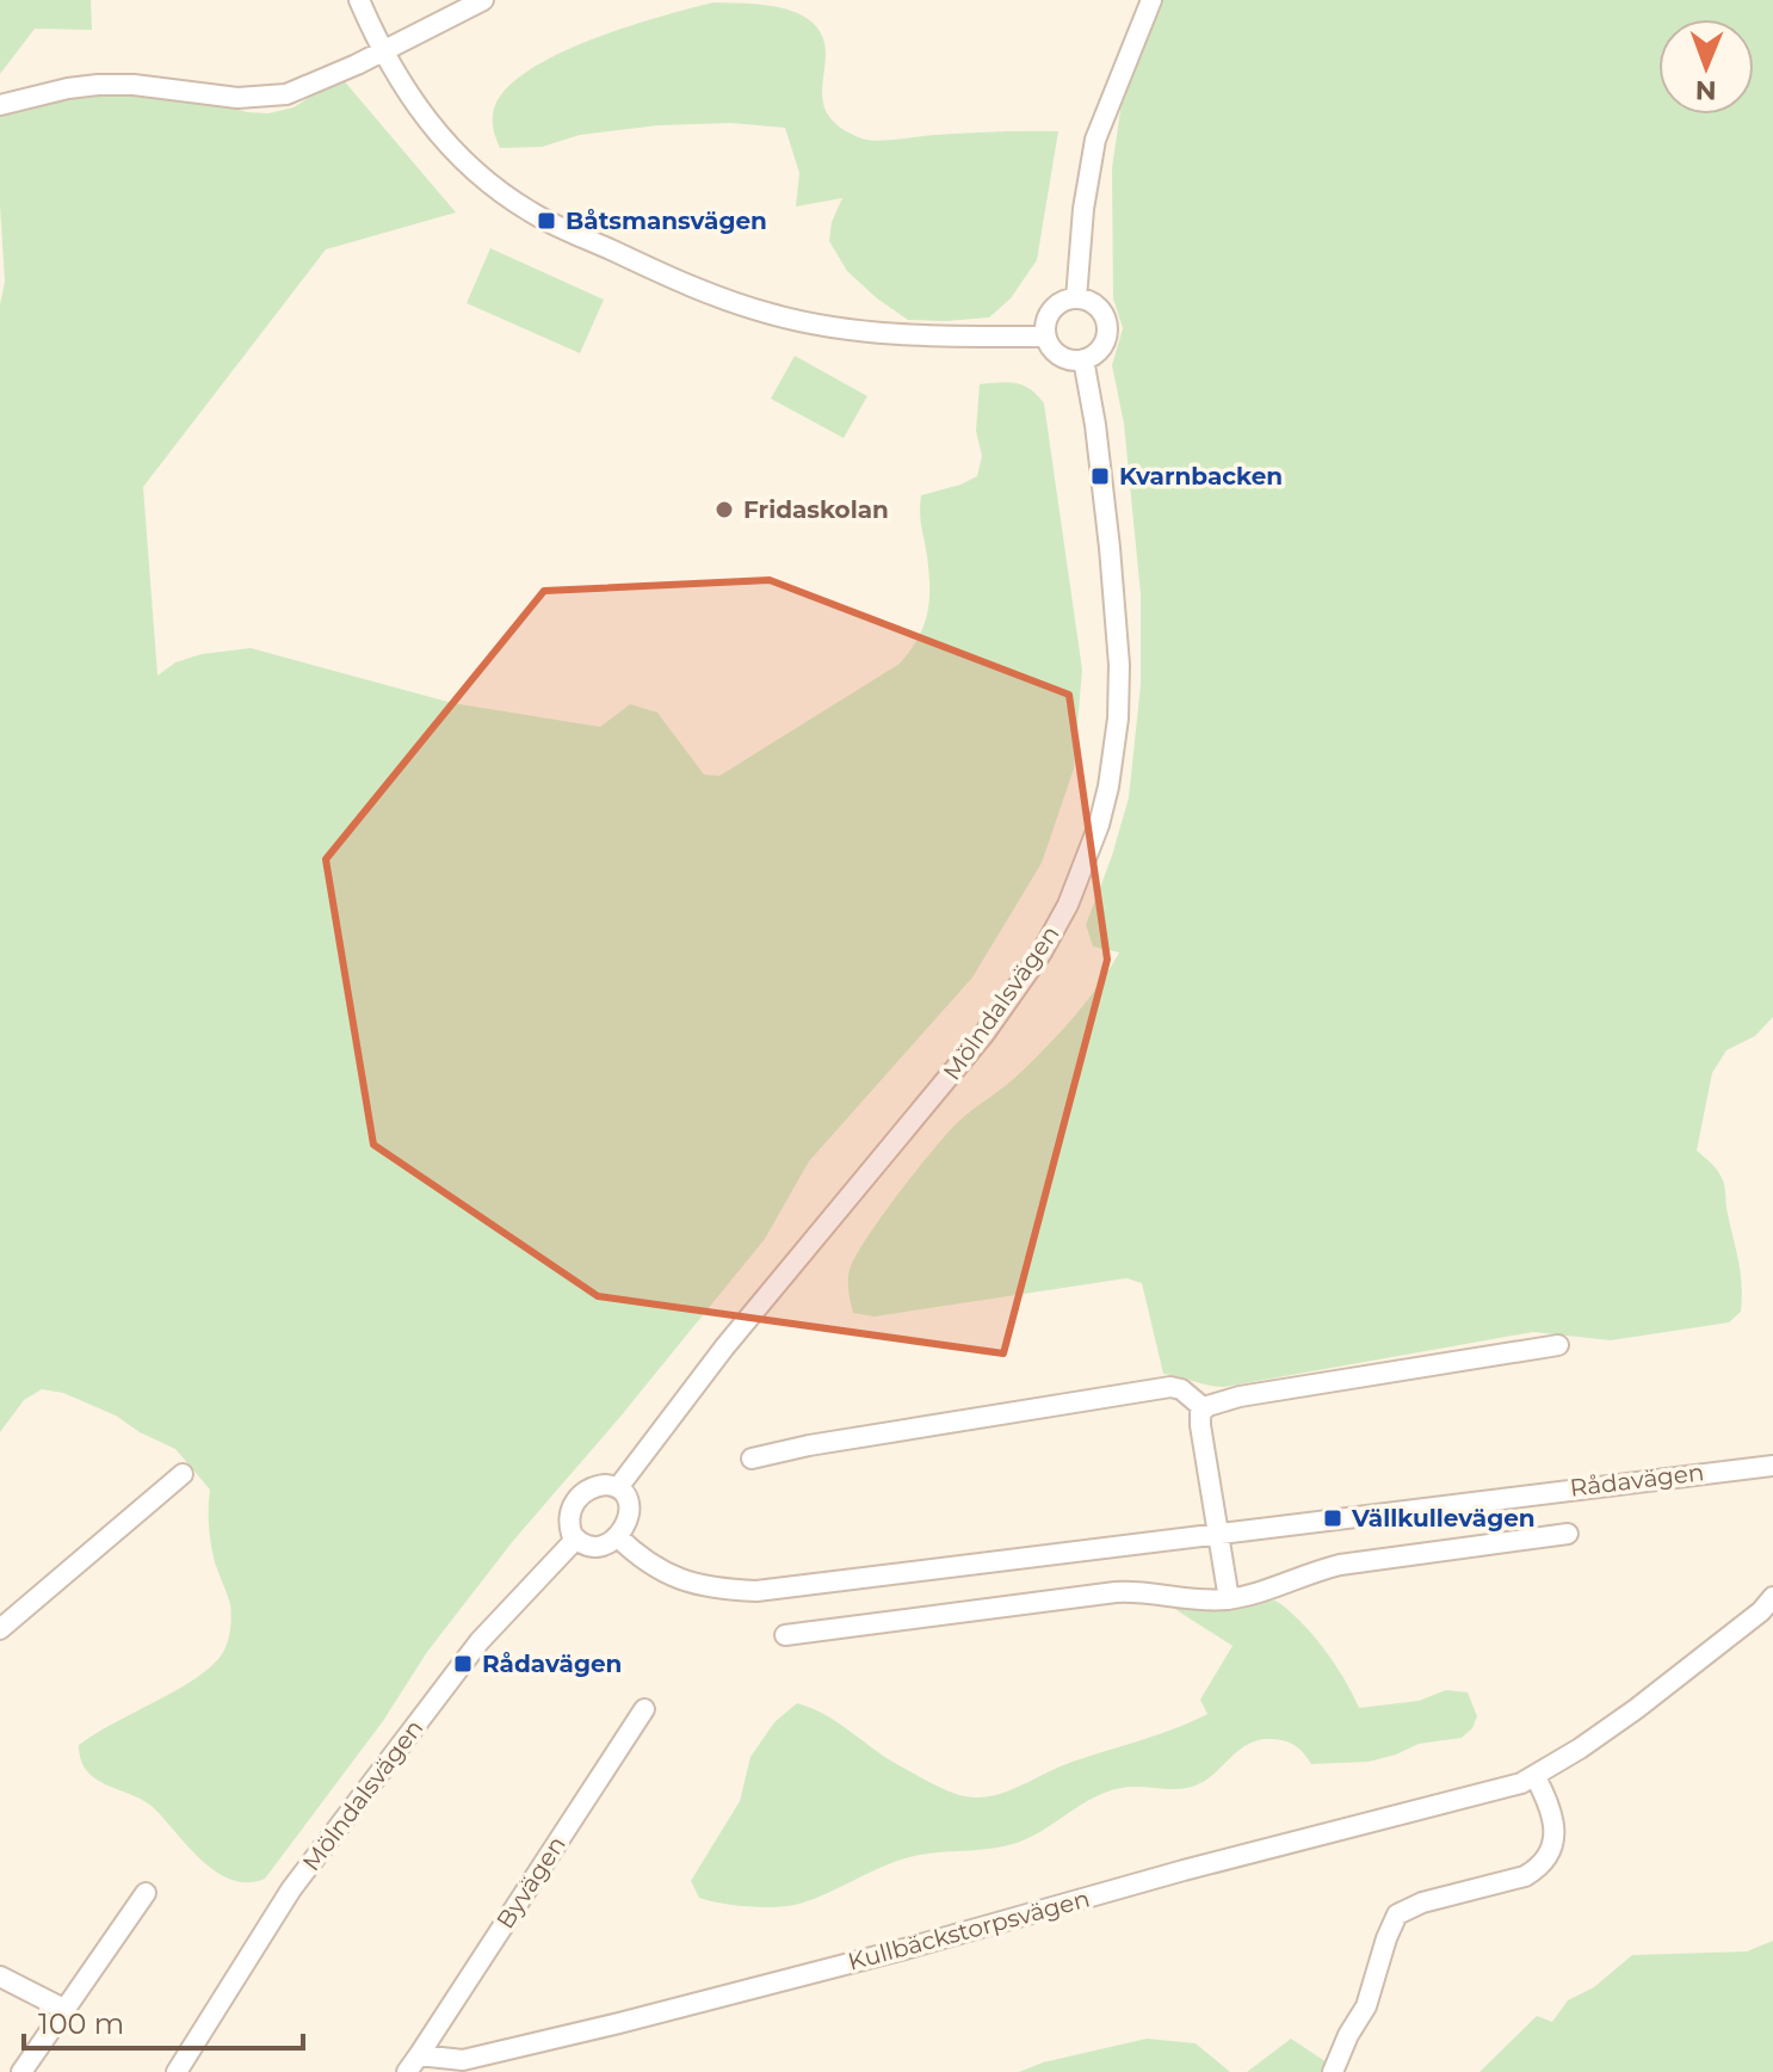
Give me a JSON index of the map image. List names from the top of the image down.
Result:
{
  "streets": {
    "street": [
      "Mölndalsvägen",
      "Rådavägen",
      "Byvägen",
      "Kullbäckstorpsvägen"
    ]
  },
  "crossings": [
    ["Mölndalsvägen", "Rådavägen"],
    ["Byvägen", "Kullbäckstorpsvägen"]
  ],
  "places": {
    "transit": [
      "Båtsmansvägen",
      "Kvarnbacken",
      "Vällkullevägen",
      "Rådavägen"
    ],
    "other": ["Fridaskolan"]
  },
  "scale_bar": "100 m",
  "north": "bottom"
}
